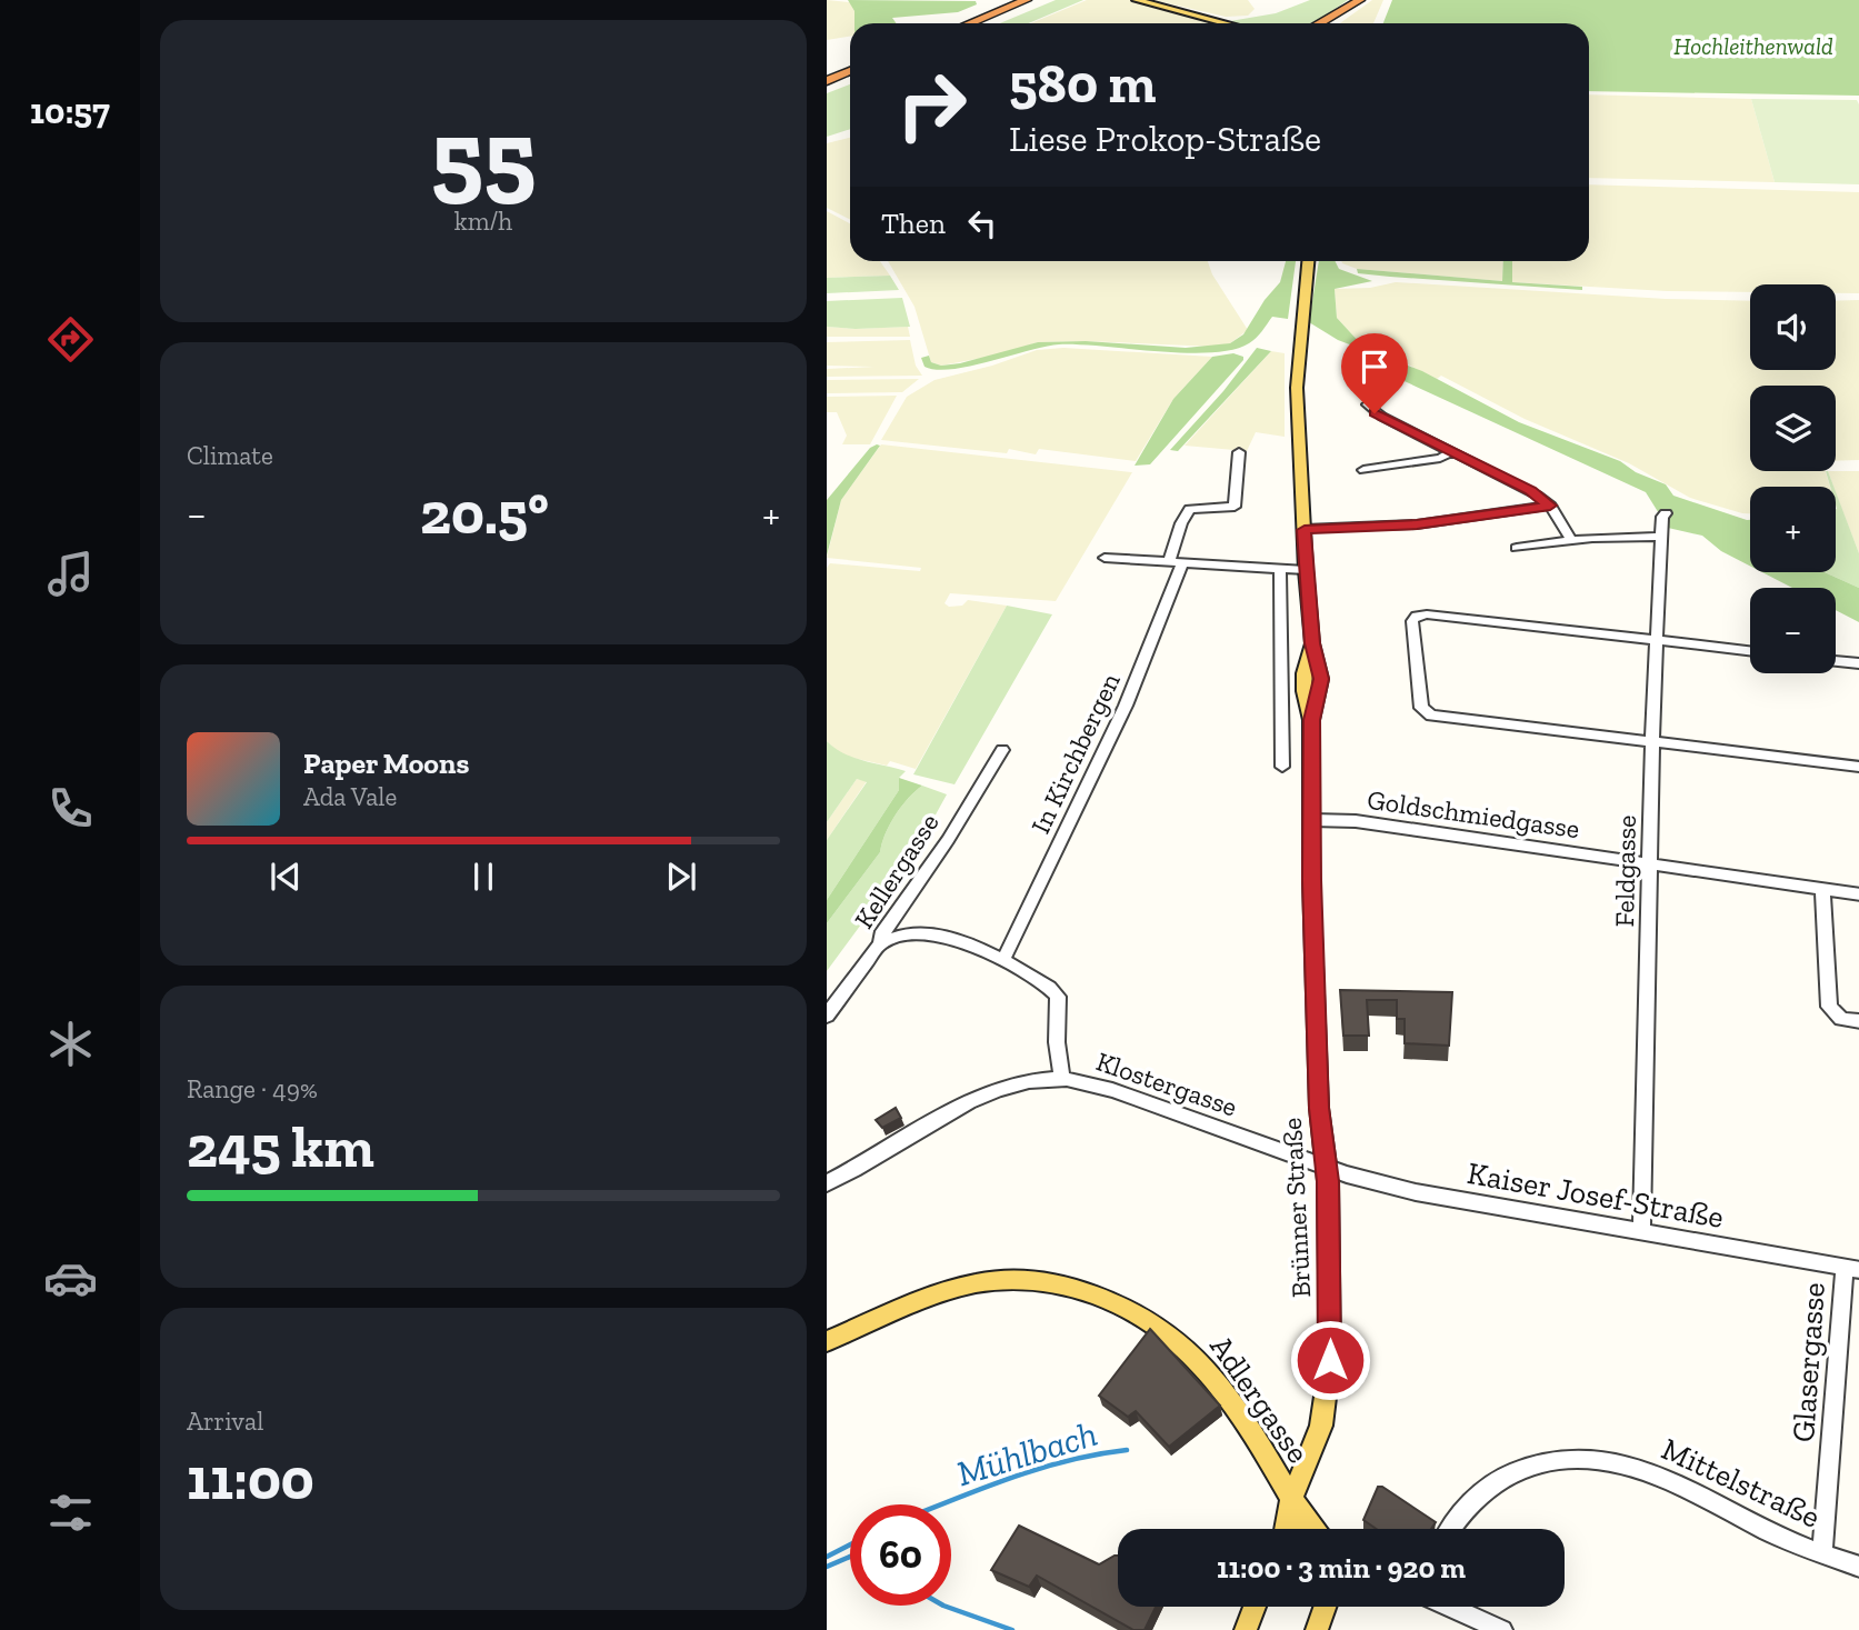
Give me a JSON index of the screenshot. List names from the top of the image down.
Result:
{
  "streets": {
    "main road": ["Brünner Straße", "Adlergasse"],
    "street": [
      "In Kirchbergen",
      "Goldschmiedgasse",
      "Kellergasse",
      "Feldgasse",
      "Klostergasse",
      "Kaiser Josef-Straße",
      "Glasergasse",
      "Mittelstraße"
    ]
  },
  "crossings": [
    ["Goldschmiedgasse", "Feldgasse"],
    ["Goldschmiedgasse", "Brünner Straße"],
    ["Feldgasse", "Kaiser Josef-Straße"],
    ["Klostergasse", "Kaiser Josef-Straße"],
    ["Klostergasse", "Brünner Straße"],
    ["Kaiser Josef-Straße", "Brünner Straße"],
    ["Kaiser Josef-Straße", "Glasergasse"],
    ["Brünner Straße", "Adlergasse"],
    ["Glasergasse", "Mittelstraße"]
  ],
  "water": ["Mühlbach"],
  "parks": ["Hochleithenwald"],
  "page": {
    "tabs": "10:57",
    "tile": [
      ["55", "km/h"],
      "Climate",
      ["Range · 49%", "245 km"],
      ["Arrival", "11:00"]
    ],
    "turn": ["580 m", "Liese Prokop-Straße"],
    "then": "Then",
    "map_buttons": ["+", "−"],
    "heat": ["−", "20.5°", "+"],
    "song": ["Paper Moons", "Ada Vale"],
    "limit": "60",
    "trip": "11:00 · 3 min · 920 m"
  }
}
